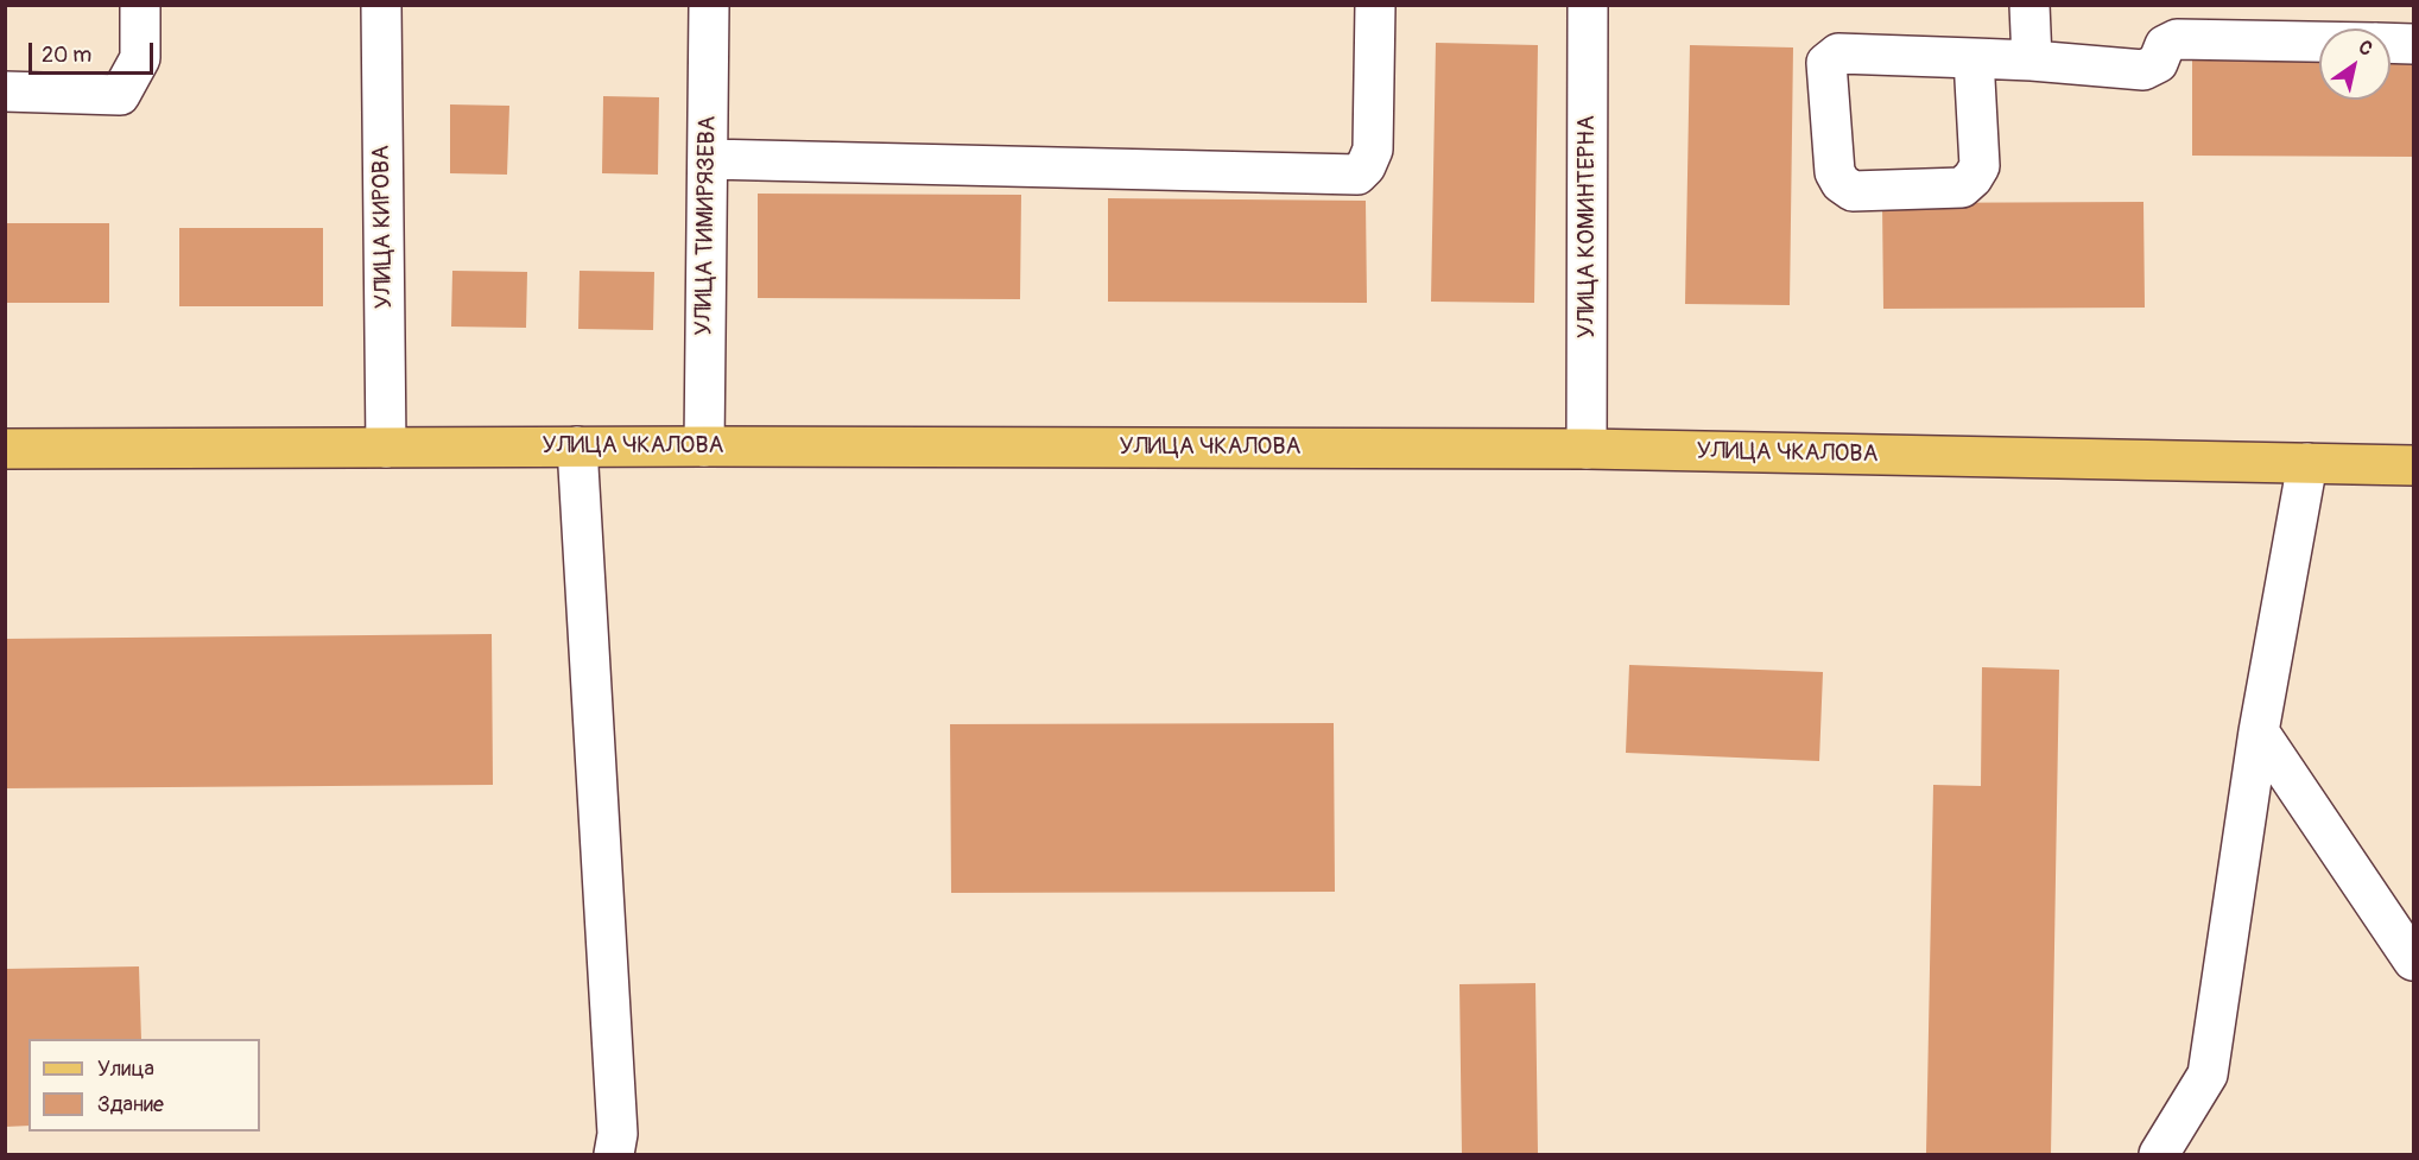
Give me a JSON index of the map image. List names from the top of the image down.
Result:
{
  "streets": {
    "main road": ["УЛИЦА ЧКАЛОВА"],
    "street": ["УЛИЦА ТИМИРЯЗЕВА", "УЛИЦА КИРОВА", "УЛИЦА КОМИНТЕРНА"]
  },
  "crossings": [
    ["УЛИЦА ТИМИРЯЗЕВА", "УЛИЦА ЧКАЛОВА"],
    ["УЛИЦА КИРОВА", "УЛИЦА ЧКАЛОВА"],
    ["УЛИЦА КОМИНТЕРНА", "УЛИЦА ЧКАЛОВА"]
  ],
  "legend": ["Улица", "Здание"],
  "scale_bar": "20 m",
  "north": "top right"
}
